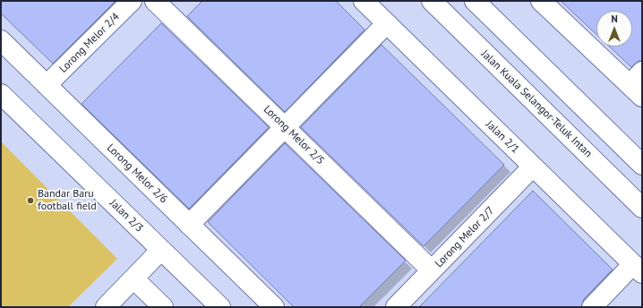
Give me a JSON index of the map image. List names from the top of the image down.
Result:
{
  "streets": {
    "main road": [
      "Lorong Melor 2/4",
      "Jalan Kuala Selangor-Teluk Intan",
      "Lorong Melor 2/5",
      "Jalan 2/1",
      "Lorong Melor 2/6",
      "Jalan 2/3",
      "Lorong Melor 2/7"
    ]
  },
  "crossings": [
    ["Lorong Melor 2/4", "Lorong Melor 2/6"],
    ["Lorong Melor 2/5", "Lorong Melor 2/7"],
    ["Jalan 2/1", "Lorong Melor 2/7"]
  ],
  "places": ["Bandar Baru football field"],
  "north": "top"
}
